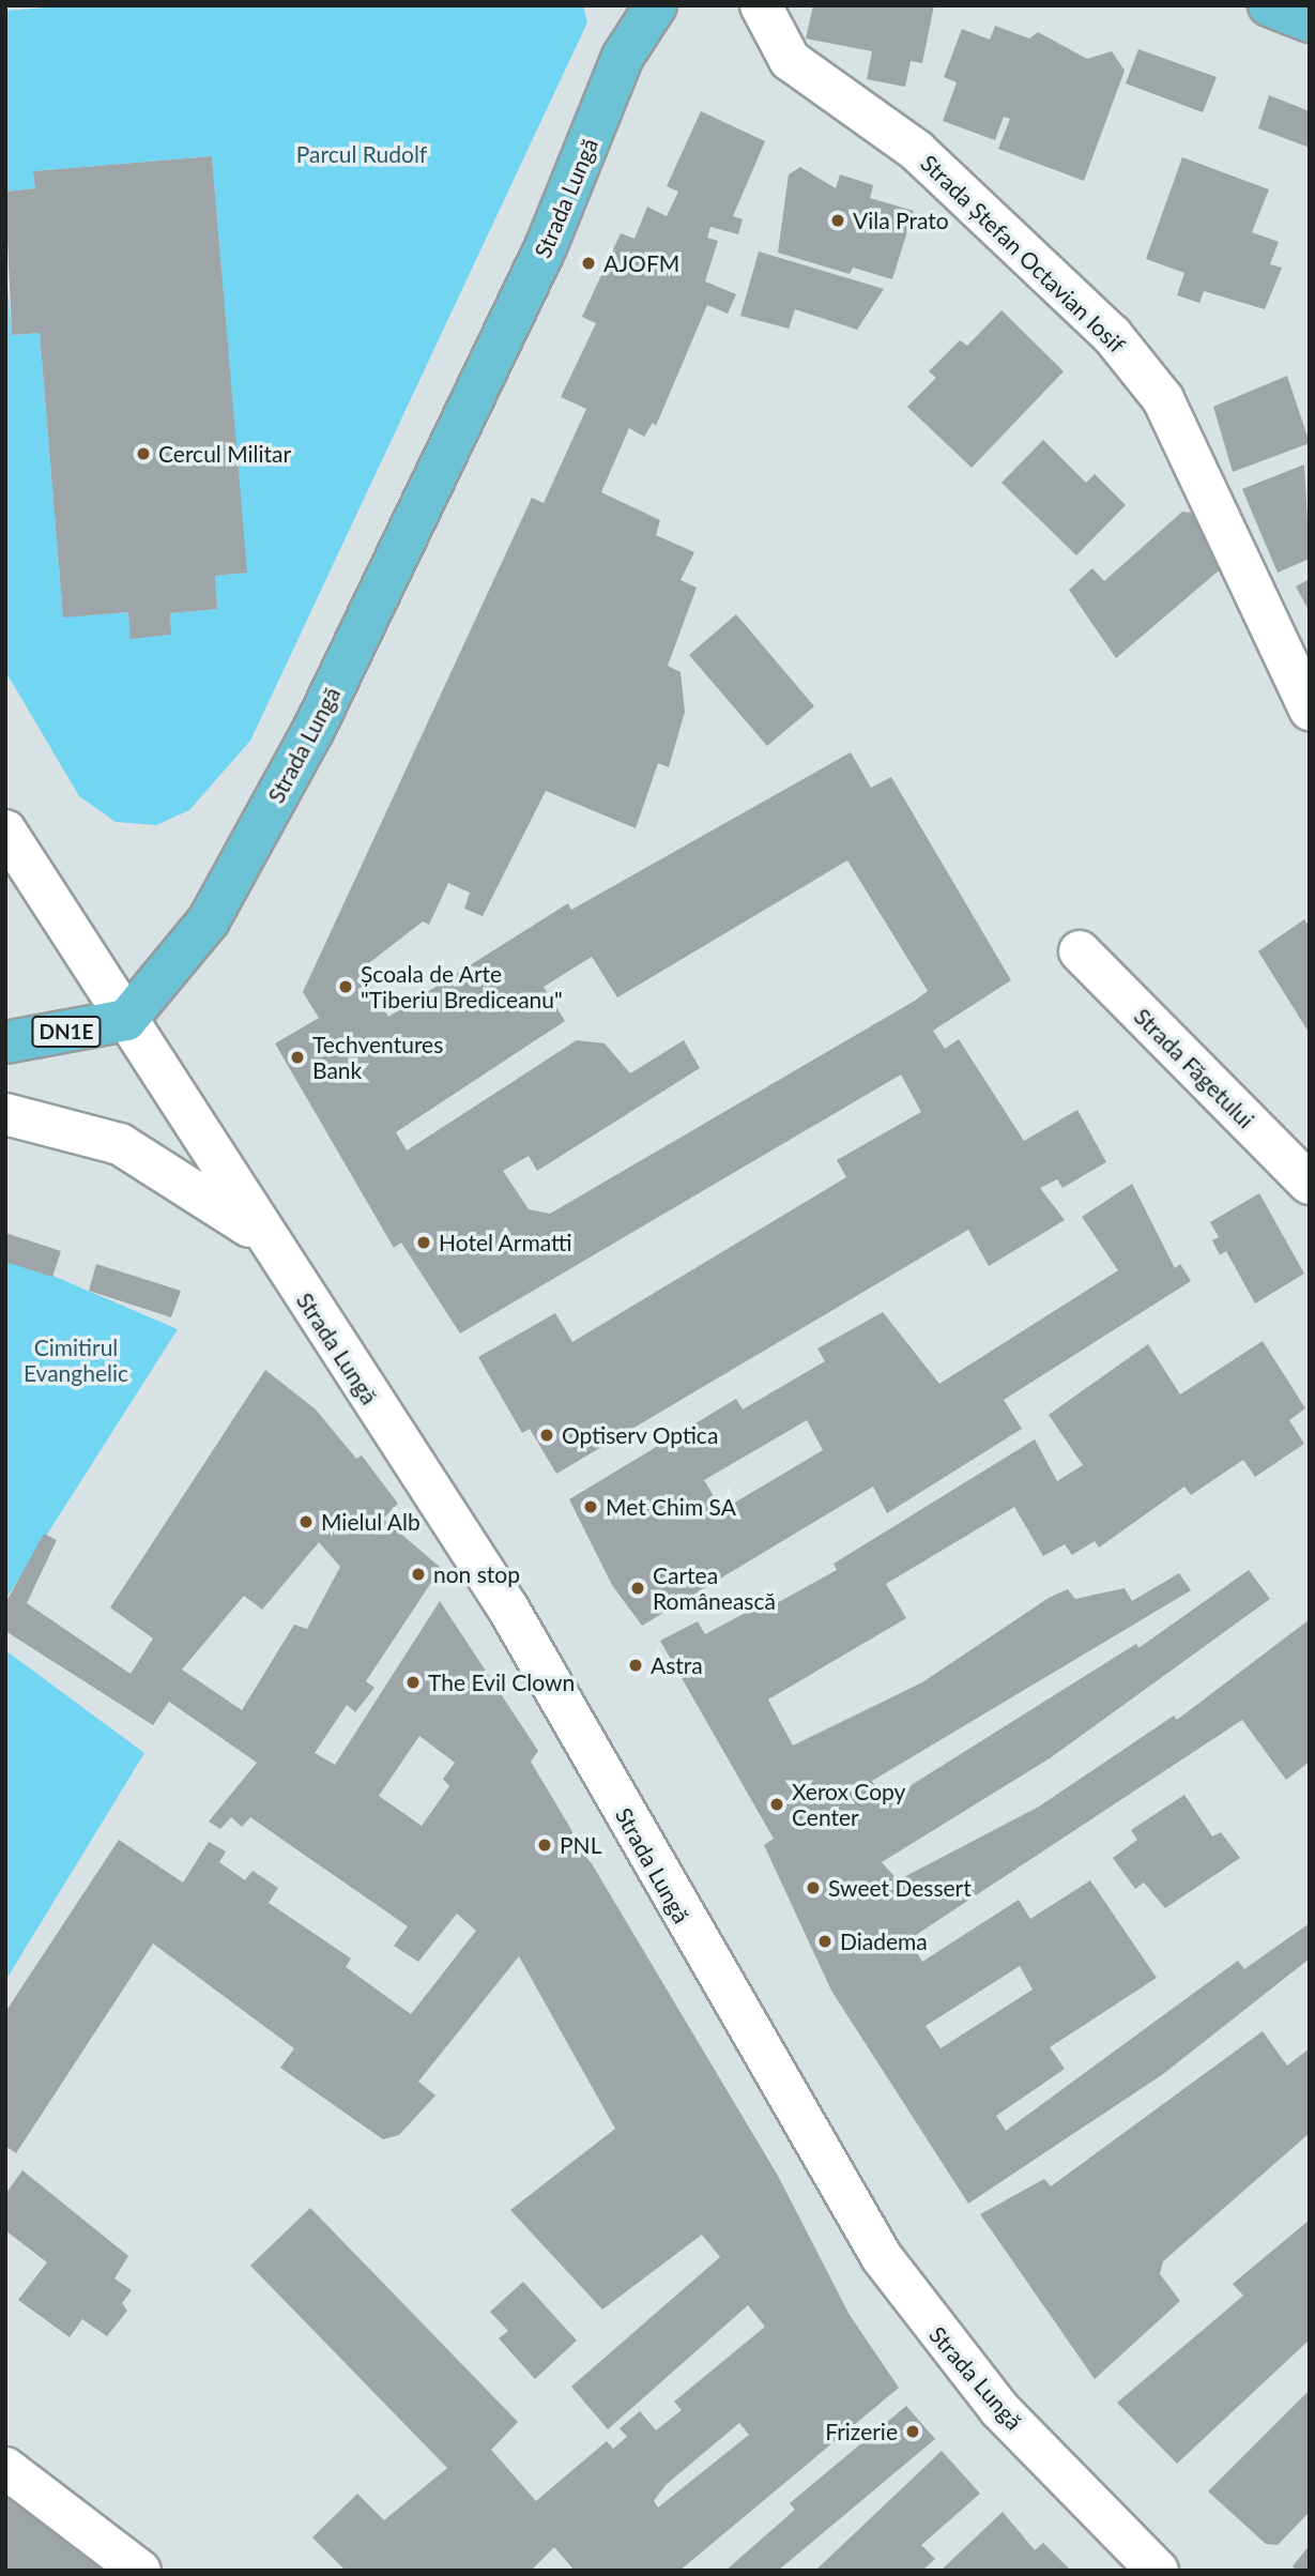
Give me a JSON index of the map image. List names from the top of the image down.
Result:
{
  "streets": {
    "main road": [
      "Strada Lungă",
      "Strada Ștefan Octavian Iosif",
      "DN1E",
      "Strada Făgetului"
    ]
  },
  "crossings": [
    ["Strada Lungă", "DN1E"]
  ],
  "parks": ["Parcul Rudolf", "Cimitirul Evanghelic"],
  "places": [
    "Vila Prato",
    "AJOFM",
    "Cercul Militar",
    "Școala de Arte \"Tiberiu Brediceanu\"",
    "Techventures Bank",
    "Hotel Armatti",
    "Optiserv Optica",
    "Met Chim SA",
    "Mielul Alb",
    "non stop",
    "Cartea Românească",
    "Astra",
    "The Evil Clown",
    "Xerox Copy Center",
    "PNL",
    "Sweet Dessert",
    "Diadema",
    "Frizerie"
  ]
}
